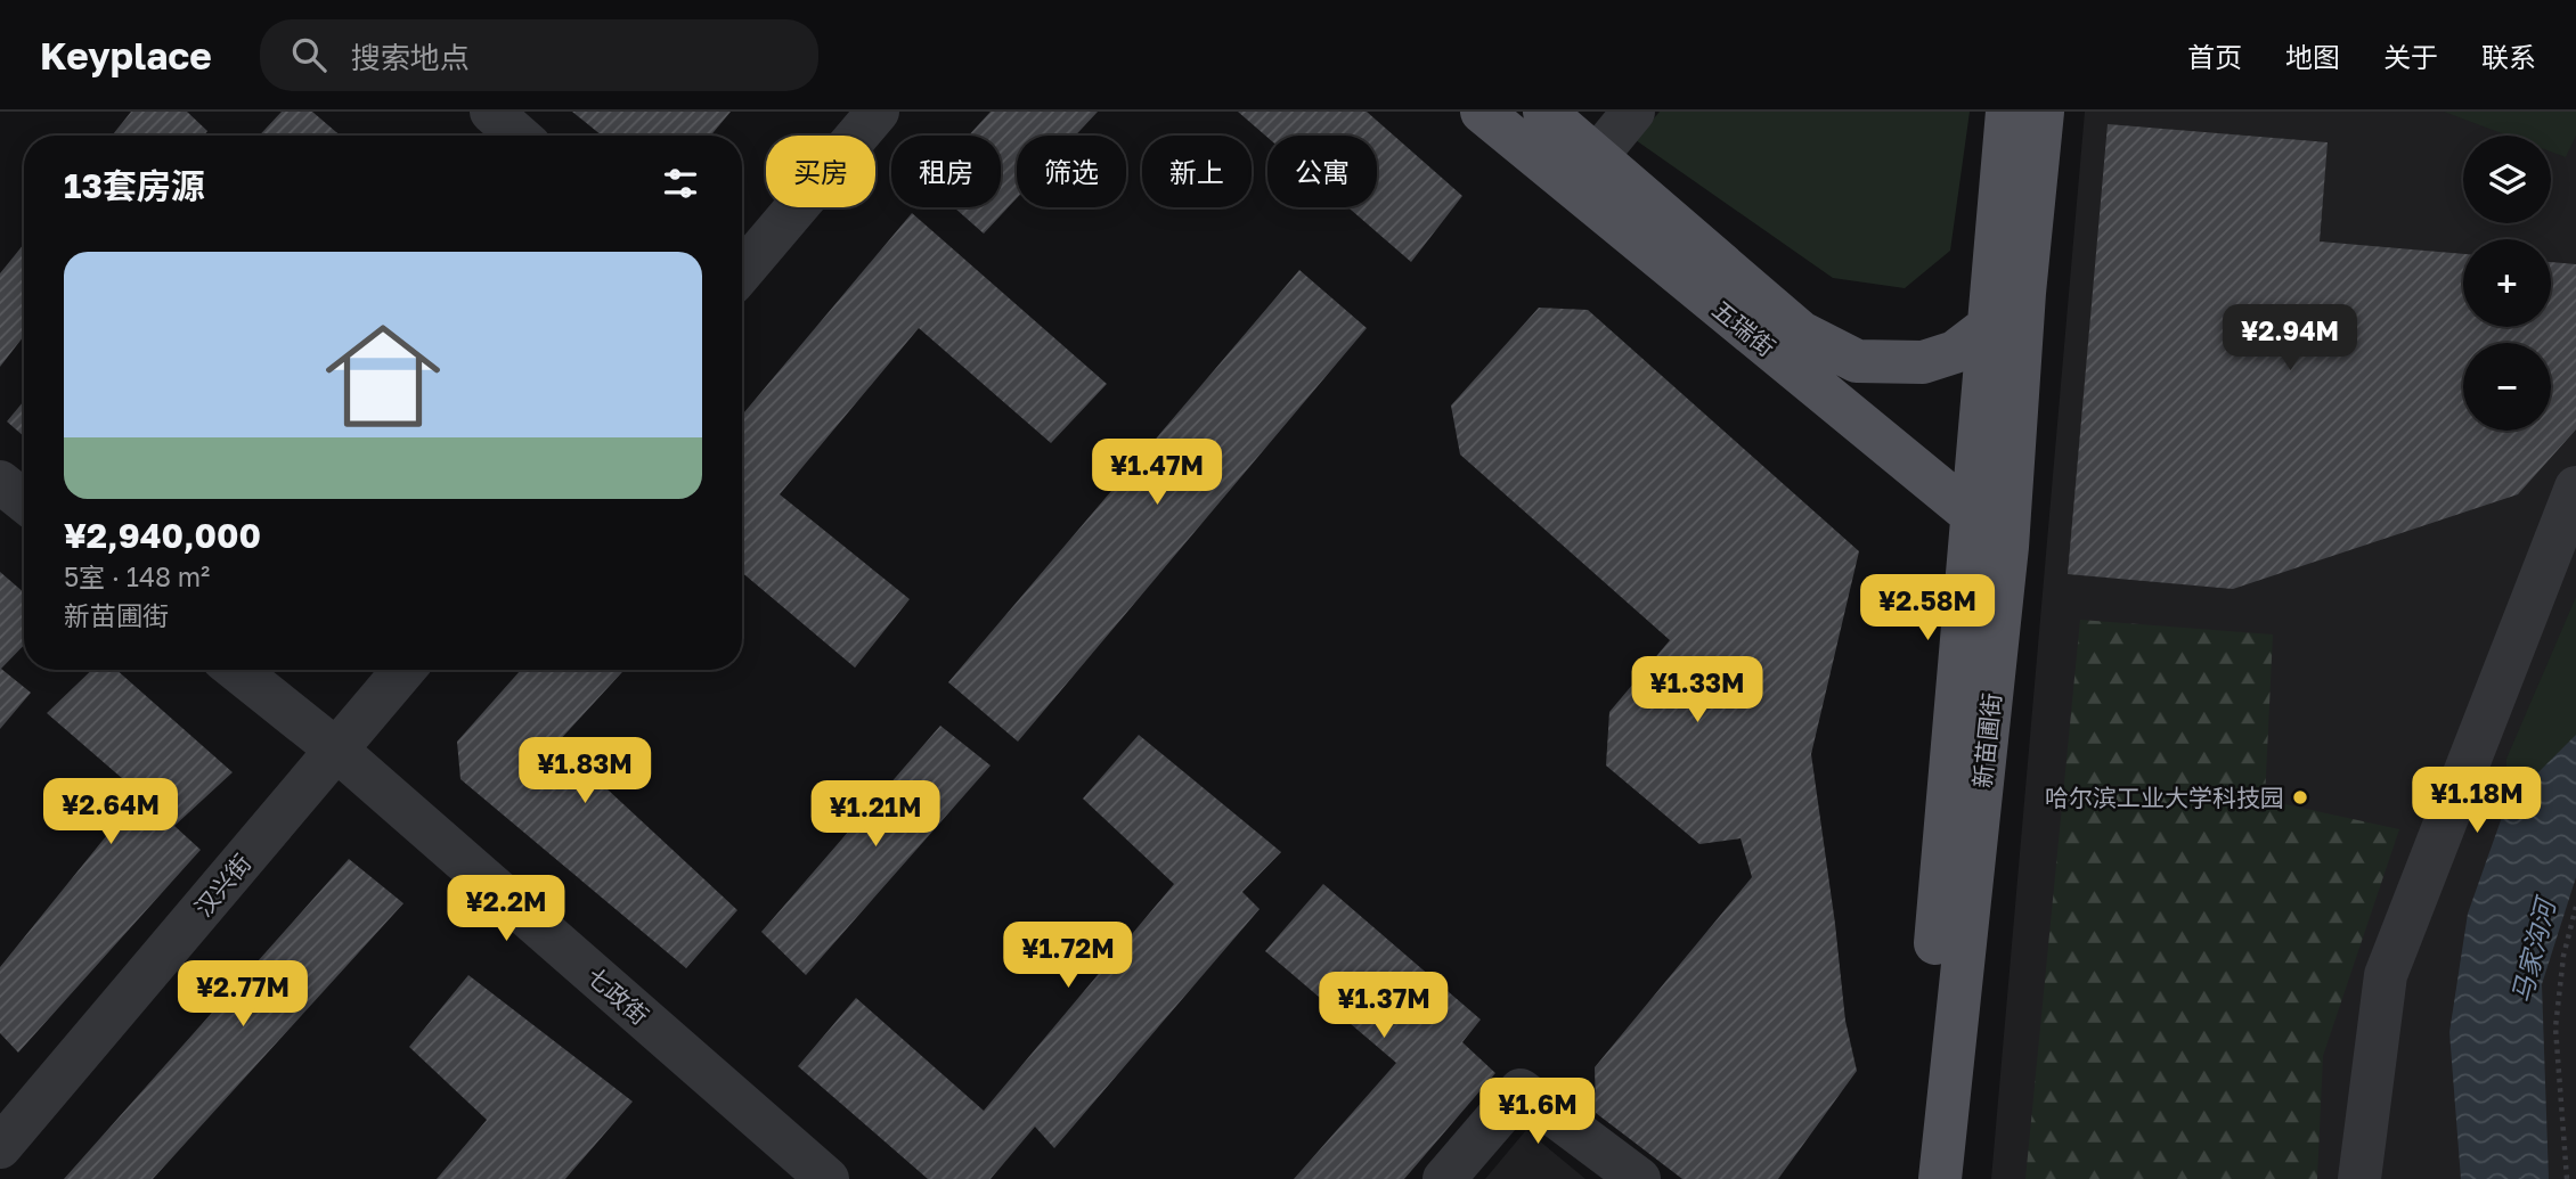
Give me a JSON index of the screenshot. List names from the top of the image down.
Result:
{
  "streets": {
    "main road": ["五瑞街", "新苗圃街"],
    "street": ["汉兴街", "七政街"]
  },
  "crossings": [
    ["五瑞街", "新苗圃街"],
    ["汉兴街", "七政街"]
  ],
  "water": ["马家沟河"],
  "places": ["哈尔滨工业大学科技园"],
  "page": {
    "header": "Keyplace",
    "search": "搜索地点",
    "nav": [
      "首页",
      "地图",
      "关于",
      "联系"
    ],
    "map_buttons": ["+", "−"],
    "chip": [
      "买房",
      "租房",
      "筛选",
      "新上",
      "公寓"
    ],
    "heading": "13套房源",
    "list": [
      {
        "name": "¥2,940,000",
        "note": "5室 · 148 m² · 新苗圃街"
      }
    ],
    "price": [
      "¥2.94M",
      "¥1.47M",
      "¥2.58M",
      "¥1.33M",
      "¥1.83M",
      "¥1.18M",
      "¥2.64M",
      "¥1.21M",
      "¥2.2M",
      "¥1.72M",
      "¥2.77M",
      "¥1.37M",
      "¥1.6M"
    ]
  }
}
